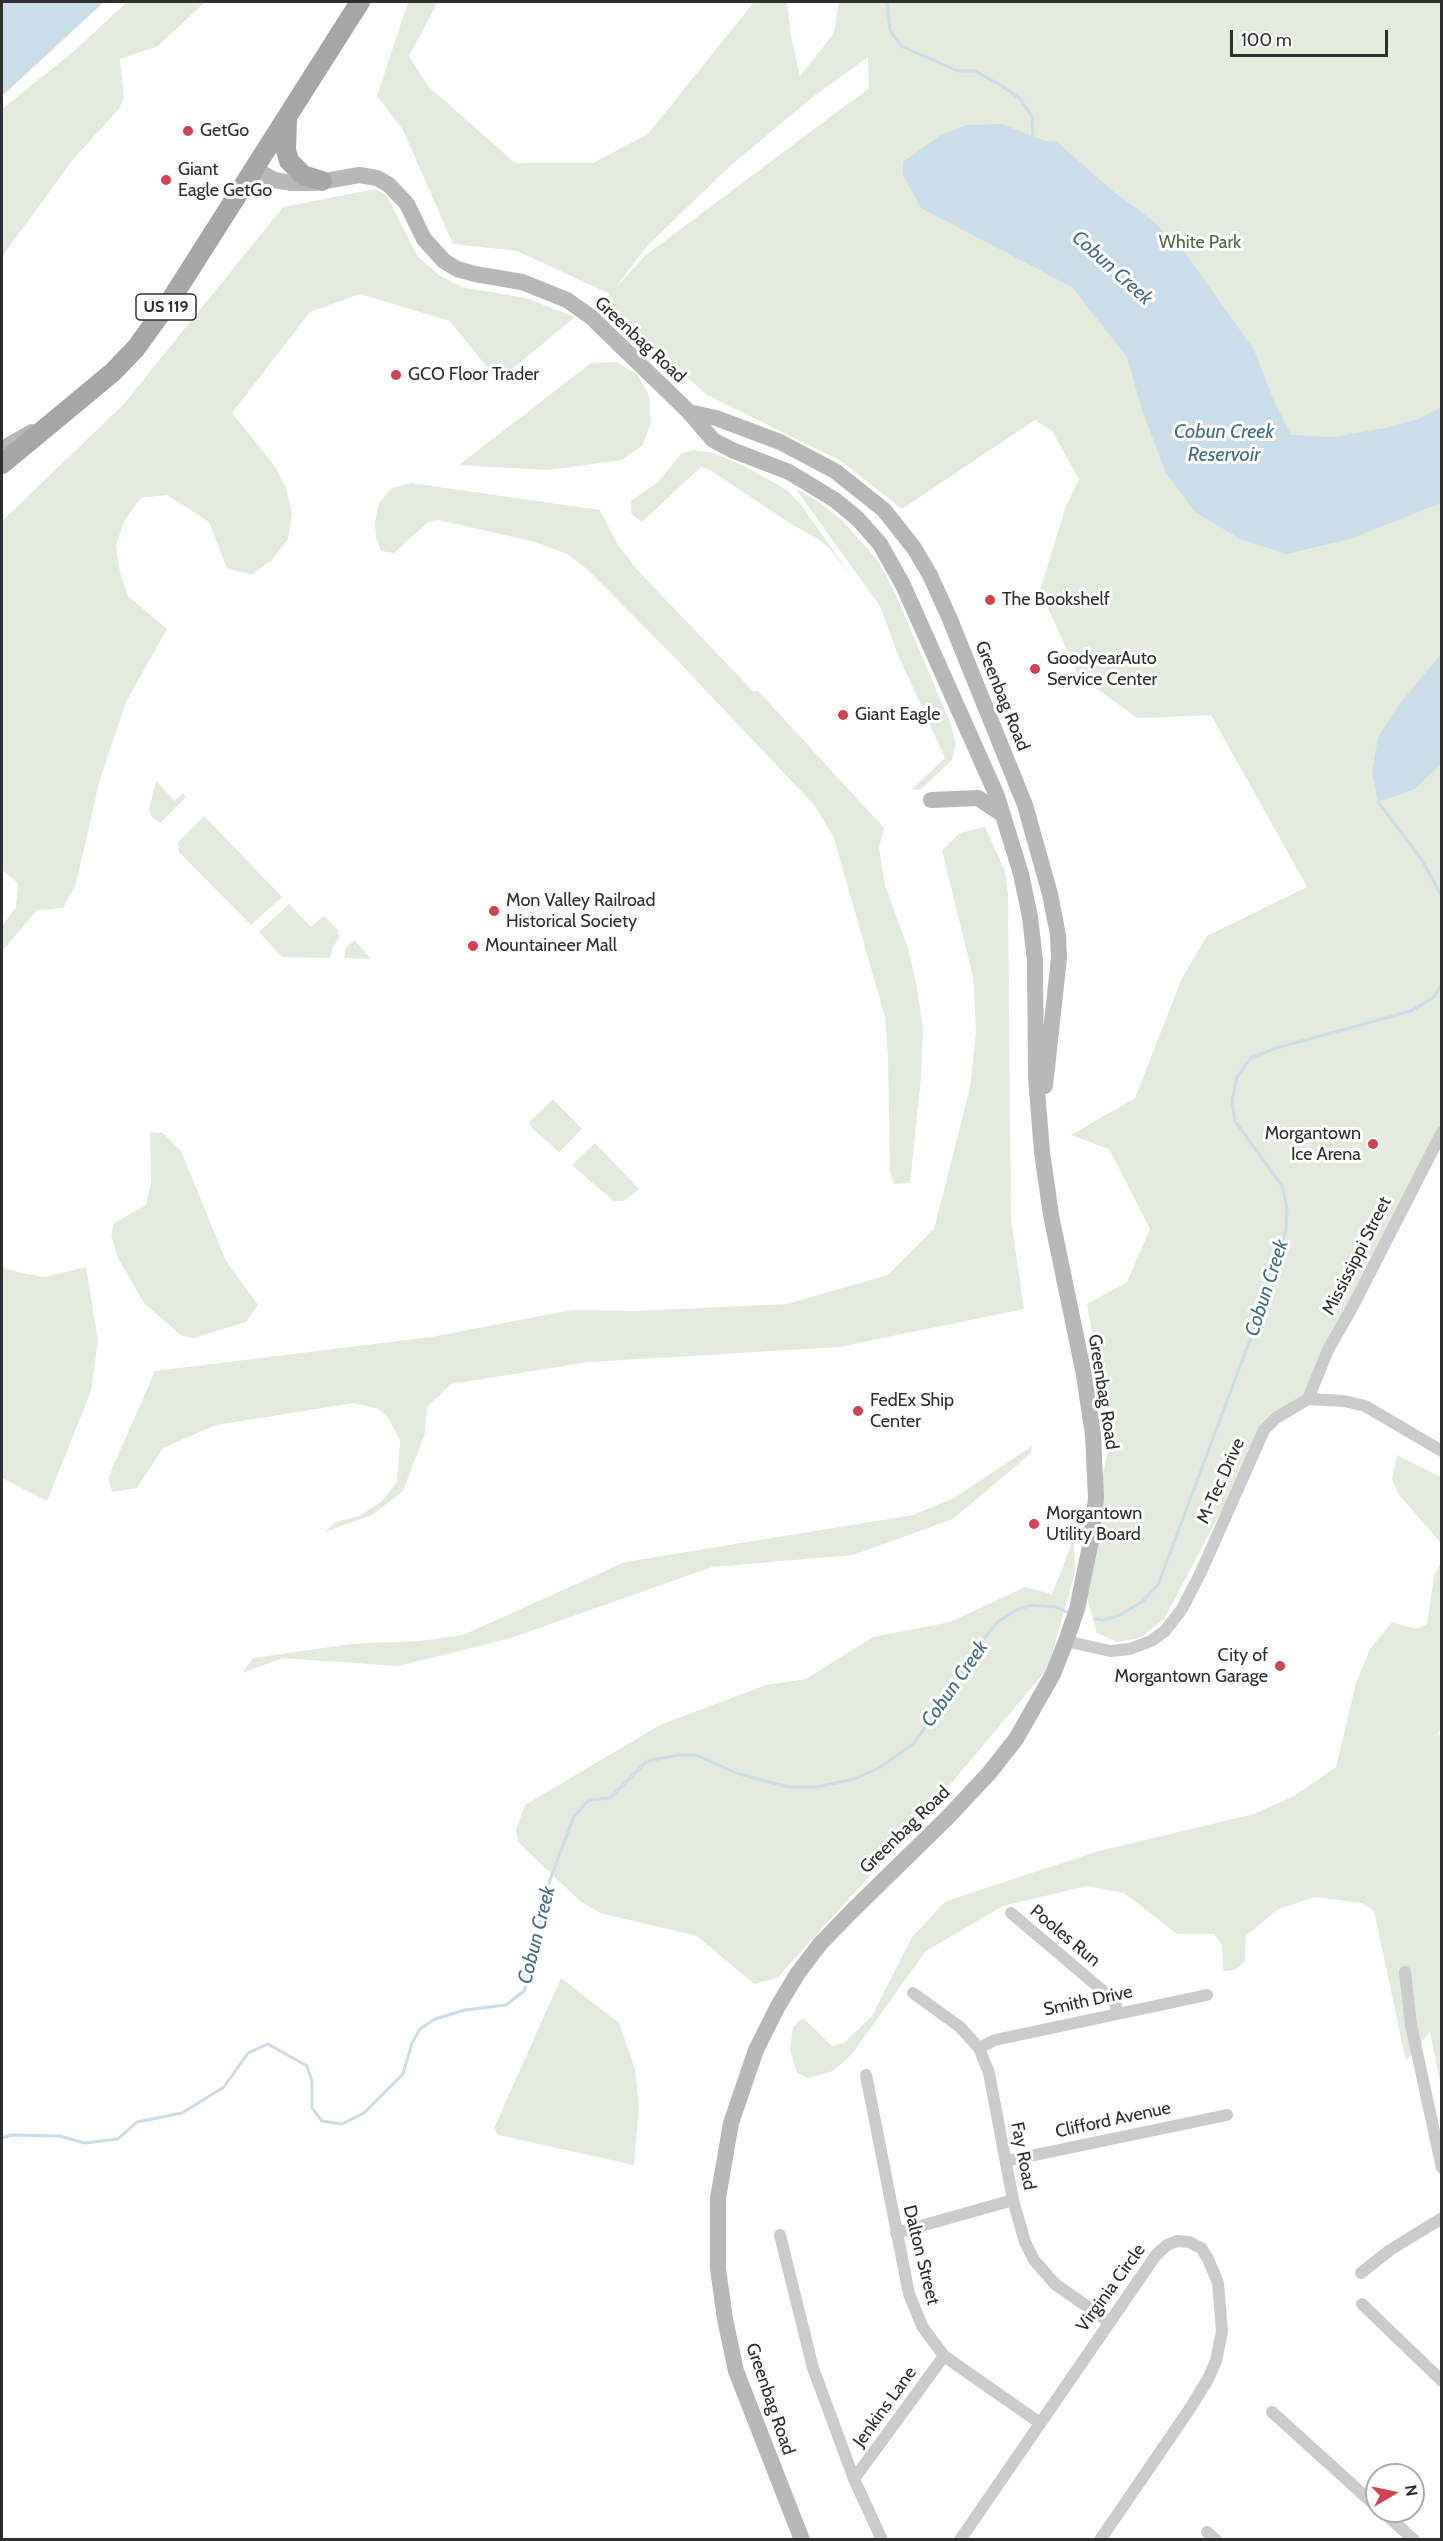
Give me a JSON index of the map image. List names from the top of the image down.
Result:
{
  "streets": {
    "main road": ["US 119", "Greenbag Road"],
    "street": [
      "Mississippi Street",
      "M-Tec Drive",
      "Pooles Run",
      "Smith Drive",
      "Clifford Avenue",
      "Fay Road",
      "Dalton Street",
      "Virginia Circle",
      "Jenkins Lane"
    ]
  },
  "crossings": [
    ["US 119", "Greenbag Road"],
    ["Greenbag Road", "M-Tec Drive"],
    ["Mississippi Street", "M-Tec Drive"],
    ["Pooles Run", "Smith Drive"],
    ["Smith Drive", "Fay Road"],
    ["Clifford Avenue", "Fay Road"],
    ["Fay Road", "Virginia Circle"],
    ["Dalton Street", "Virginia Circle"],
    ["Dalton Street", "Jenkins Lane"]
  ],
  "water": ["Cobun Creek", "Cobun Creek Reservoir"],
  "parks": ["White Park"],
  "places": [
    "GetGo",
    "Giant Eagle GetGo",
    "GCO Floor Trader",
    "The Bookshelf",
    "GoodyearAuto Service Center",
    "Giant Eagle",
    "Mon Valley Railroad Historical Society",
    "Mountaineer Mall",
    "Morgantown Ice Arena",
    "FedEx Ship Center",
    "Morgantown Utility Board",
    "City of Morgantown Garage"
  ],
  "scale_bar": "100 m",
  "north": "right"
}
